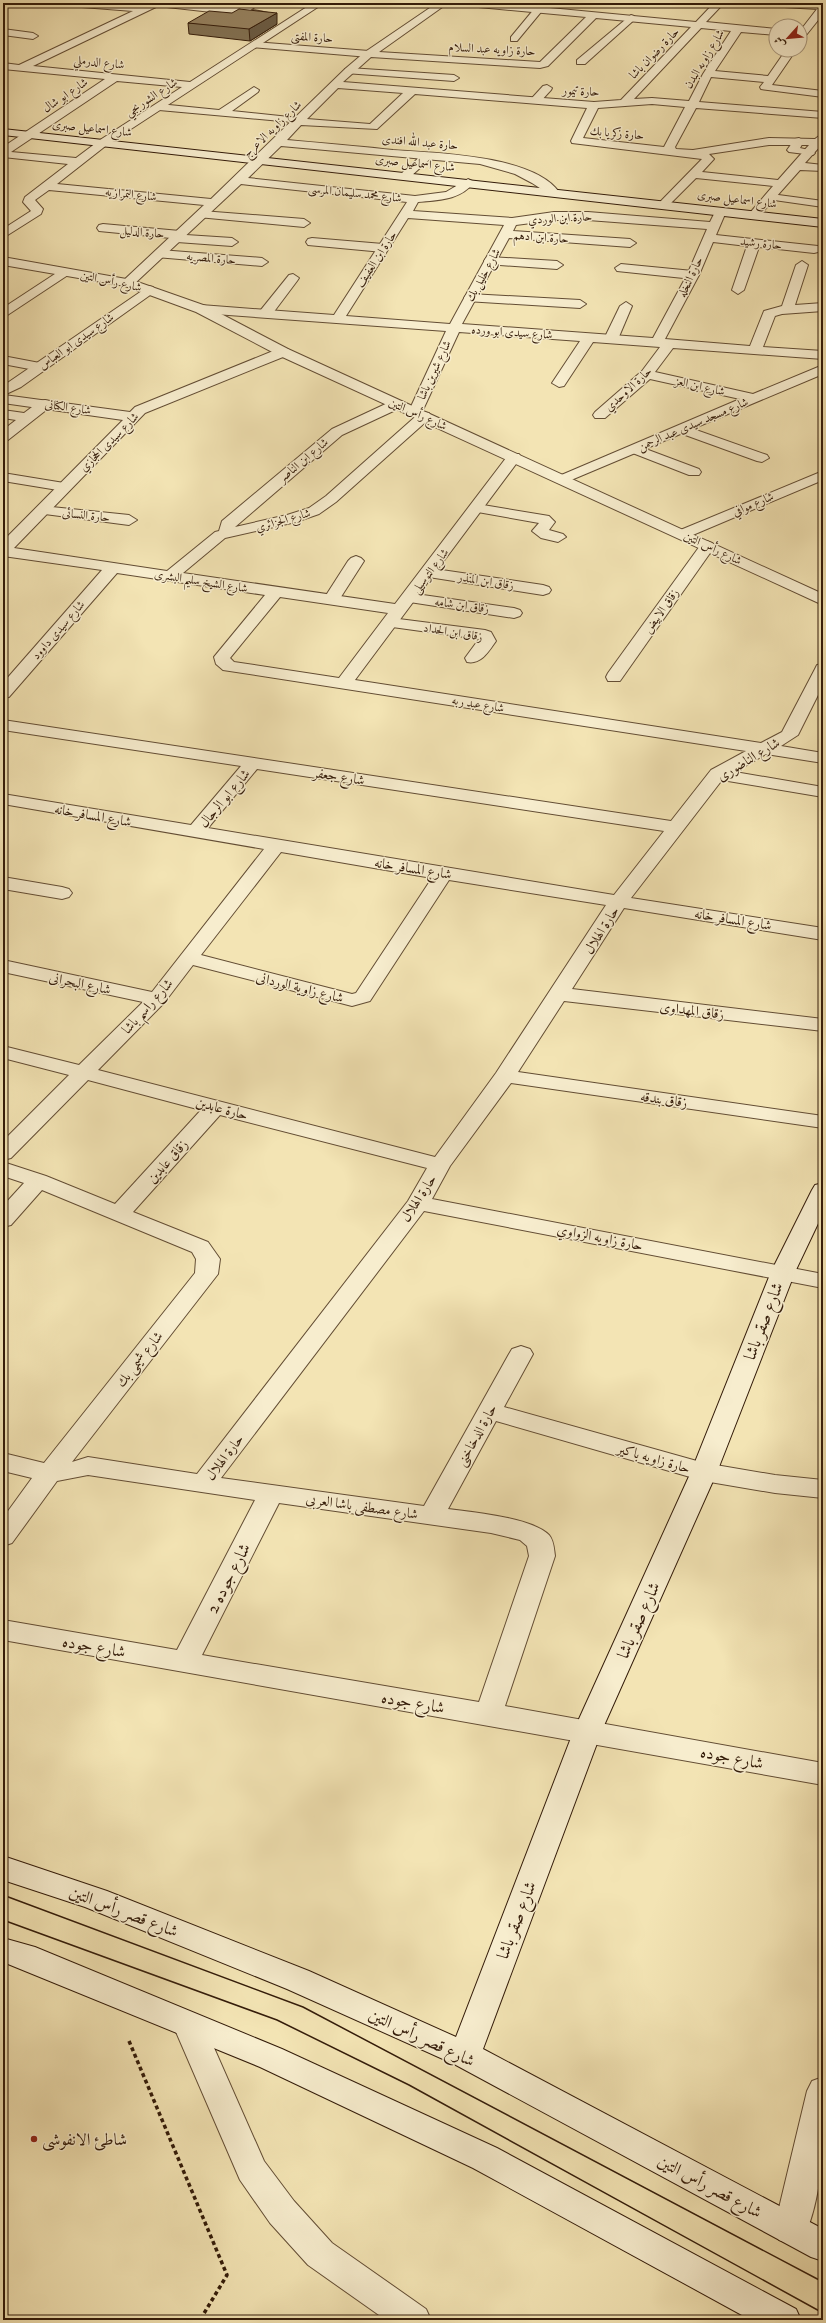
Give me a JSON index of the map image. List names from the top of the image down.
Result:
{
  "streets": {
    "street": [
      "حارة المفتى",
      "حارة زاويه عبد السلام",
      "حارة رضوان باشا",
      "شارع زاويه البدن",
      "شارع الدرملي",
      "حارة تيمور",
      "شارع ابو شال",
      "شارع الشوربجي",
      "شارع اسماعيل صبرى",
      "شارع زاويه الاعرج",
      "حارة زكريا بك",
      "حارة عبد الله افندى",
      "شارع محمد سليمان المرسى",
      "شارع التمرازيه",
      "حارة ابن الوردي",
      "حارة الدليل",
      "حارة ابن ادهم",
      "حارة رشيد",
      "حارة المصريه",
      "حارة ابن العفيف",
      "شارع خليل بك",
      "حارة النخله",
      "شارع رأس التين",
      "شارع سيدى ابو ورده",
      "شارع سيدى ابو العباس",
      "شارع شيرين باشا",
      "شارع ابن العز",
      "حارة الاوحدي",
      "شارع الكنانى",
      "شارع مسجد سيدى عبد الرحمن",
      "شارع سيدى الحجازي",
      "شارع ابن الناصر",
      "شارع موافي",
      "حارة النسائى",
      "شارع الجزائري",
      "شارع التوسيلى",
      "شارع الشيخ سليم البشرى",
      "زقاق ابن المنذر",
      "زقاق ابن شامه",
      "زقاق الابيض",
      "شارع سيدى داوود",
      "زقاق ابن الحداد",
      "شارع عبد ربه",
      "شارع الناضورى",
      "شارع جعفر",
      "شارع ابو الرجال",
      "شارع المسافر خانه",
      "حارة الهلال",
      "شارع البحرانى",
      "شارع زاوية الوردانى",
      "شارع راسم باشا",
      "زقاق المهداوى",
      "زقاق بندقه",
      "حارة عابدين",
      "زقاق عابدين",
      "حارة زاويه الزواوي",
      "شارع صقر باشا",
      "شارع شيمى بك",
      "حارة الدخاخنى",
      "حارة زاويه باكير",
      "شارع مصطفى باشا العربى",
      "شارع جوده 2",
      "شارع جوده",
      "شارع قصر رأس التين"
    ]
  },
  "crossings": [
    ["حارة المفتى", "حارة زاويه عبد السلام"],
    ["حارة المفتى", "شارع الشوربجي"],
    ["حارة المفتى", "شارع زاويه الاعرج"],
    ["حارة زاويه عبد السلام", "شارع زاويه الاعرج"],
    ["حارة رضوان باشا", "حارة تيمور"],
    ["شارع زاويه البدن", "حارة تيمور"],
    ["شارع الدرملي", "شارع ابو شال"],
    ["شارع الدرملي", "شارع الشوربجي"],
    ["حارة تيمور", "شارع زاويه الاعرج"],
    ["حارة تيمور", "حارة زكريا بك"],
    ["شارع ابو شال", "شارع اسماعيل صبرى"],
    ["شارع الشوربجي", "شارع اسماعيل صبرى"],
    ["شارع الشوربجي", "شارع التمرازيه"],
    ["شارع اسماعيل صبرى", "شارع زاويه الاعرج"],
    ["شارع اسماعيل صبرى", "حارة عبد الله افندى"],
    ["شارع اسماعيل صبرى", "شارع محمد سليمان المرسى"],
    ["شارع اسماعيل صبرى", "حارة ابن ادهم"],
    ["شارع اسماعيل صبرى", "حارة النخله"],
    ["شارع زاويه الاعرج", "حارة عبد الله افندى"],
    ["شارع زاويه الاعرج", "شارع محمد سليمان المرسى"],
    ["شارع زاويه الاعرج", "شارع التمرازيه"],
    ["شارع زاويه الاعرج", "حارة الدليل"],
    ["شارع زاويه الاعرج", "حارة المصريه"],
    ["شارع زاويه الاعرج", "شارع رأس التين"],
    ["شارع محمد سليمان المرسى", "حارة ابن العفيف"],
    ["حارة ابن الوردي", "حارة ابن ادهم"],
    ["حارة ابن الوردي", "حارة ابن العفيف"],
    ["حارة ابن الوردي", "شارع خليل بك"],
    ["حارة ابن الوردي", "حارة النخله"],
    ["حارة ابن ادهم", "شارع خليل بك"],
    ["حارة رشيد", "حارة النخله"],
    ["حارة ابن العفيف", "شارع سيدى ابو ورده"],
    ["شارع خليل بك", "شارع سيدى ابو ورده"],
    ["شارع خليل بك", "شارع شيرين باشا"],
    ["حارة النخله", "شارع سيدى ابو ورده"],
    ["حارة النخله", "حارة الاوحدي"],
    ["شارع رأس التين", "شارع سيدى ابو ورده"],
    ["شارع رأس التين", "شارع سيدى ابو العباس"],
    ["شارع رأس التين", "شارع شيرين باشا"],
    ["شارع رأس التين", "شارع مسجد سيدى عبد الرحمن"],
    ["شارع رأس التين", "شارع سيدى الحجازي"],
    ["شارع رأس التين", "شارع ابن الناصر"],
    ["شارع رأس التين", "شارع موافي"],
    ["شارع رأس التين", "شارع الجزائري"],
    ["شارع رأس التين", "شارع التوسيلى"],
    ["شارع رأس التين", "زقاق الابيض"],
    ["شارع سيدى ابو ورده", "شارع شيرين باشا"],
    ["شارع سيدى ابو ورده", "حارة الاوحدي"],
    ["شارع شيرين باشا", "شارع الجزائري"],
    ["شارع ابن العز", "حارة الاوحدي"],
    ["شارع ابن العز", "شارع مسجد سيدى عبد الرحمن"],
    ["شارع الكنانى", "شارع سيدى الحجازي"],
    ["شارع سيدى الحجازي", "حارة النسائى"],
    ["شارع سيدى الحجازي", "شارع الشيخ سليم البشرى"],
    ["شارع ابن الناصر", "شارع الجزائري"],
    ["شارع الجزائري", "شارع الشيخ سليم البشرى"],
    ["شارع التوسيلى", "شارع الشيخ سليم البشرى"],
    ["شارع التوسيلى", "زقاق ابن المنذر"],
    ["شارع التوسيلى", "زقاق ابن شامه"],
    ["شارع التوسيلى", "زقاق ابن الحداد"],
    ["شارع التوسيلى", "شارع عبد ربه"],
    ["شارع الشيخ سليم البشرى", "زقاق ابن شامه"],
    ["شارع الشيخ سليم البشرى", "شارع سيدى داوود"],
    ["شارع الشيخ سليم البشرى", "زقاق ابن الحداد"],
    ["شارع الشيخ سليم البشرى", "شارع عبد ربه"],
    ["زقاق ابن شامه", "زقاق ابن الحداد"],
    ["شارع عبد ربه", "شارع الناضورى"],
    ["شارع الناضورى", "شارع جعفر"],
    ["شارع الناضورى", "شارع المسافر خانه"],
    ["شارع الناضورى", "حارة الهلال"],
    ["شارع جعفر", "شارع ابو الرجال"],
    ["شارع ابو الرجال", "شارع المسافر خانه"],
    ["شارع المسافر خانه", "حارة الهلال"],
    ["شارع المسافر خانه", "شارع زاوية الوردانى"],
    ["شارع المسافر خانه", "شارع راسم باشا"],
    ["حارة الهلال", "زقاق المهداوى"],
    ["حارة الهلال", "زقاق بندقه"],
    ["حارة الهلال", "حارة عابدين"],
    ["حارة الهلال", "حارة زاويه الزواوي"],
    ["حارة الهلال", "شارع مصطفى باشا العربى"],
    ["شارع البحرانى", "شارع راسم باشا"],
    ["شارع زاوية الوردانى", "شارع راسم باشا"],
    ["شارع راسم باشا", "حارة عابدين"],
    ["حارة عابدين", "زقاق عابدين"],
    ["زقاق عابدين", "شارع شيمى بك"],
    ["حارة زاويه الزواوي", "شارع صقر باشا"],
    ["شارع صقر باشا", "حارة زاويه باكير"],
    ["شارع صقر باشا", "شارع جوده"],
    ["شارع صقر باشا", "شارع قصر رأس التين"],
    ["شارع شيمى بك", "شارع مصطفى باشا العربى"],
    ["حارة الدخاخنى", "حارة زاويه باكير"],
    ["حارة الدخاخنى", "شارع مصطفى باشا العربى"],
    ["شارع مصطفى باشا العربى", "شارع جوده 2"],
    ["شارع مصطفى باشا العربى", "شارع جوده"],
    ["شارع جوده 2", "شارع جوده"]
  ],
  "places": ["شاطئ الانفوشى"],
  "north": "bottom left"
}
